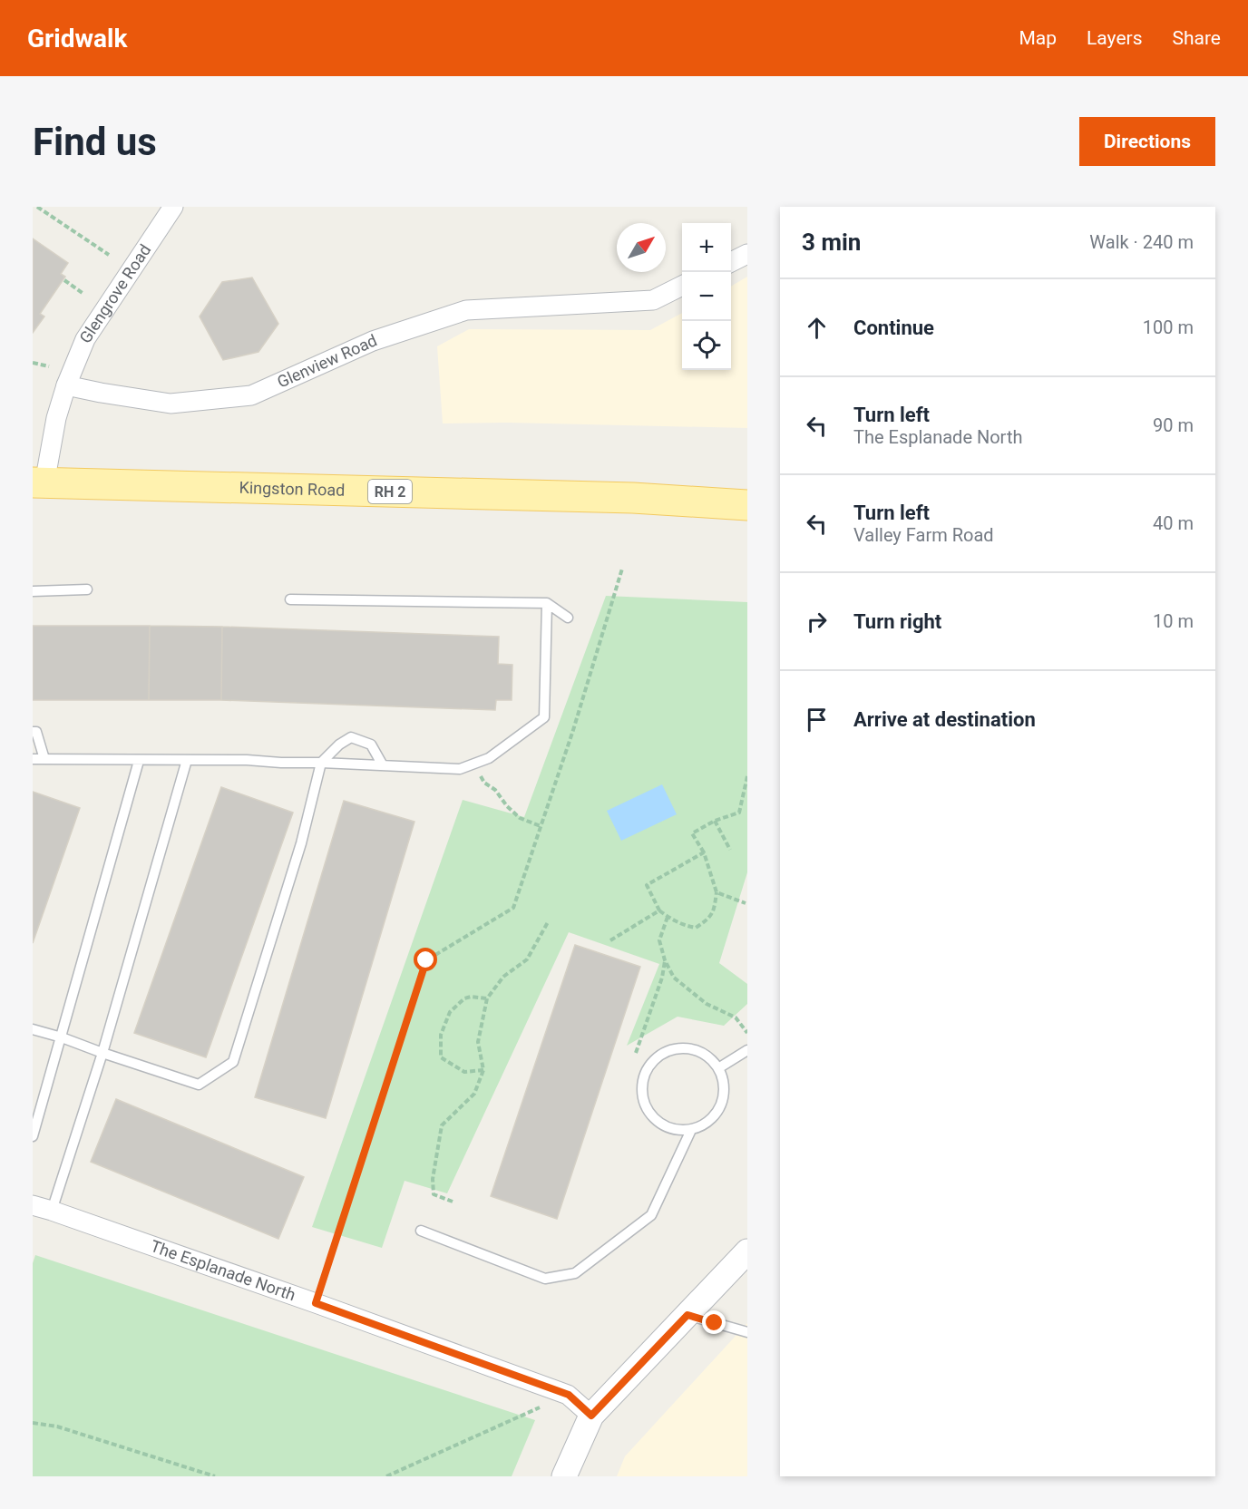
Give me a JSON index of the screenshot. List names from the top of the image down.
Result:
{
  "streets": {
    "main road": ["Kingston Road", "RH 2"],
    "street": ["Glengrove Road", "Glenview Road", "The Esplanade North"]
  },
  "crossings": [
    ["Glengrove Road", "Glenview Road"]
  ],
  "north": "top right",
  "page": {
    "header": "Gridwalk",
    "nav": ["Map", "Layers", "Share"],
    "buttons": "Directions",
    "title": "Find us",
    "heading": ["3 min", "Walk · 240 m"],
    "map_buttons": ["+", "−"],
    "list": [
      ["Continue", "100 m"],
      ["Turn left", "The Esplanade North", "90 m"],
      ["Turn left", "Valley Farm Road", "40 m"],
      ["Turn right", "10 m"],
      "Arrive at destination"
    ]
  }
}
